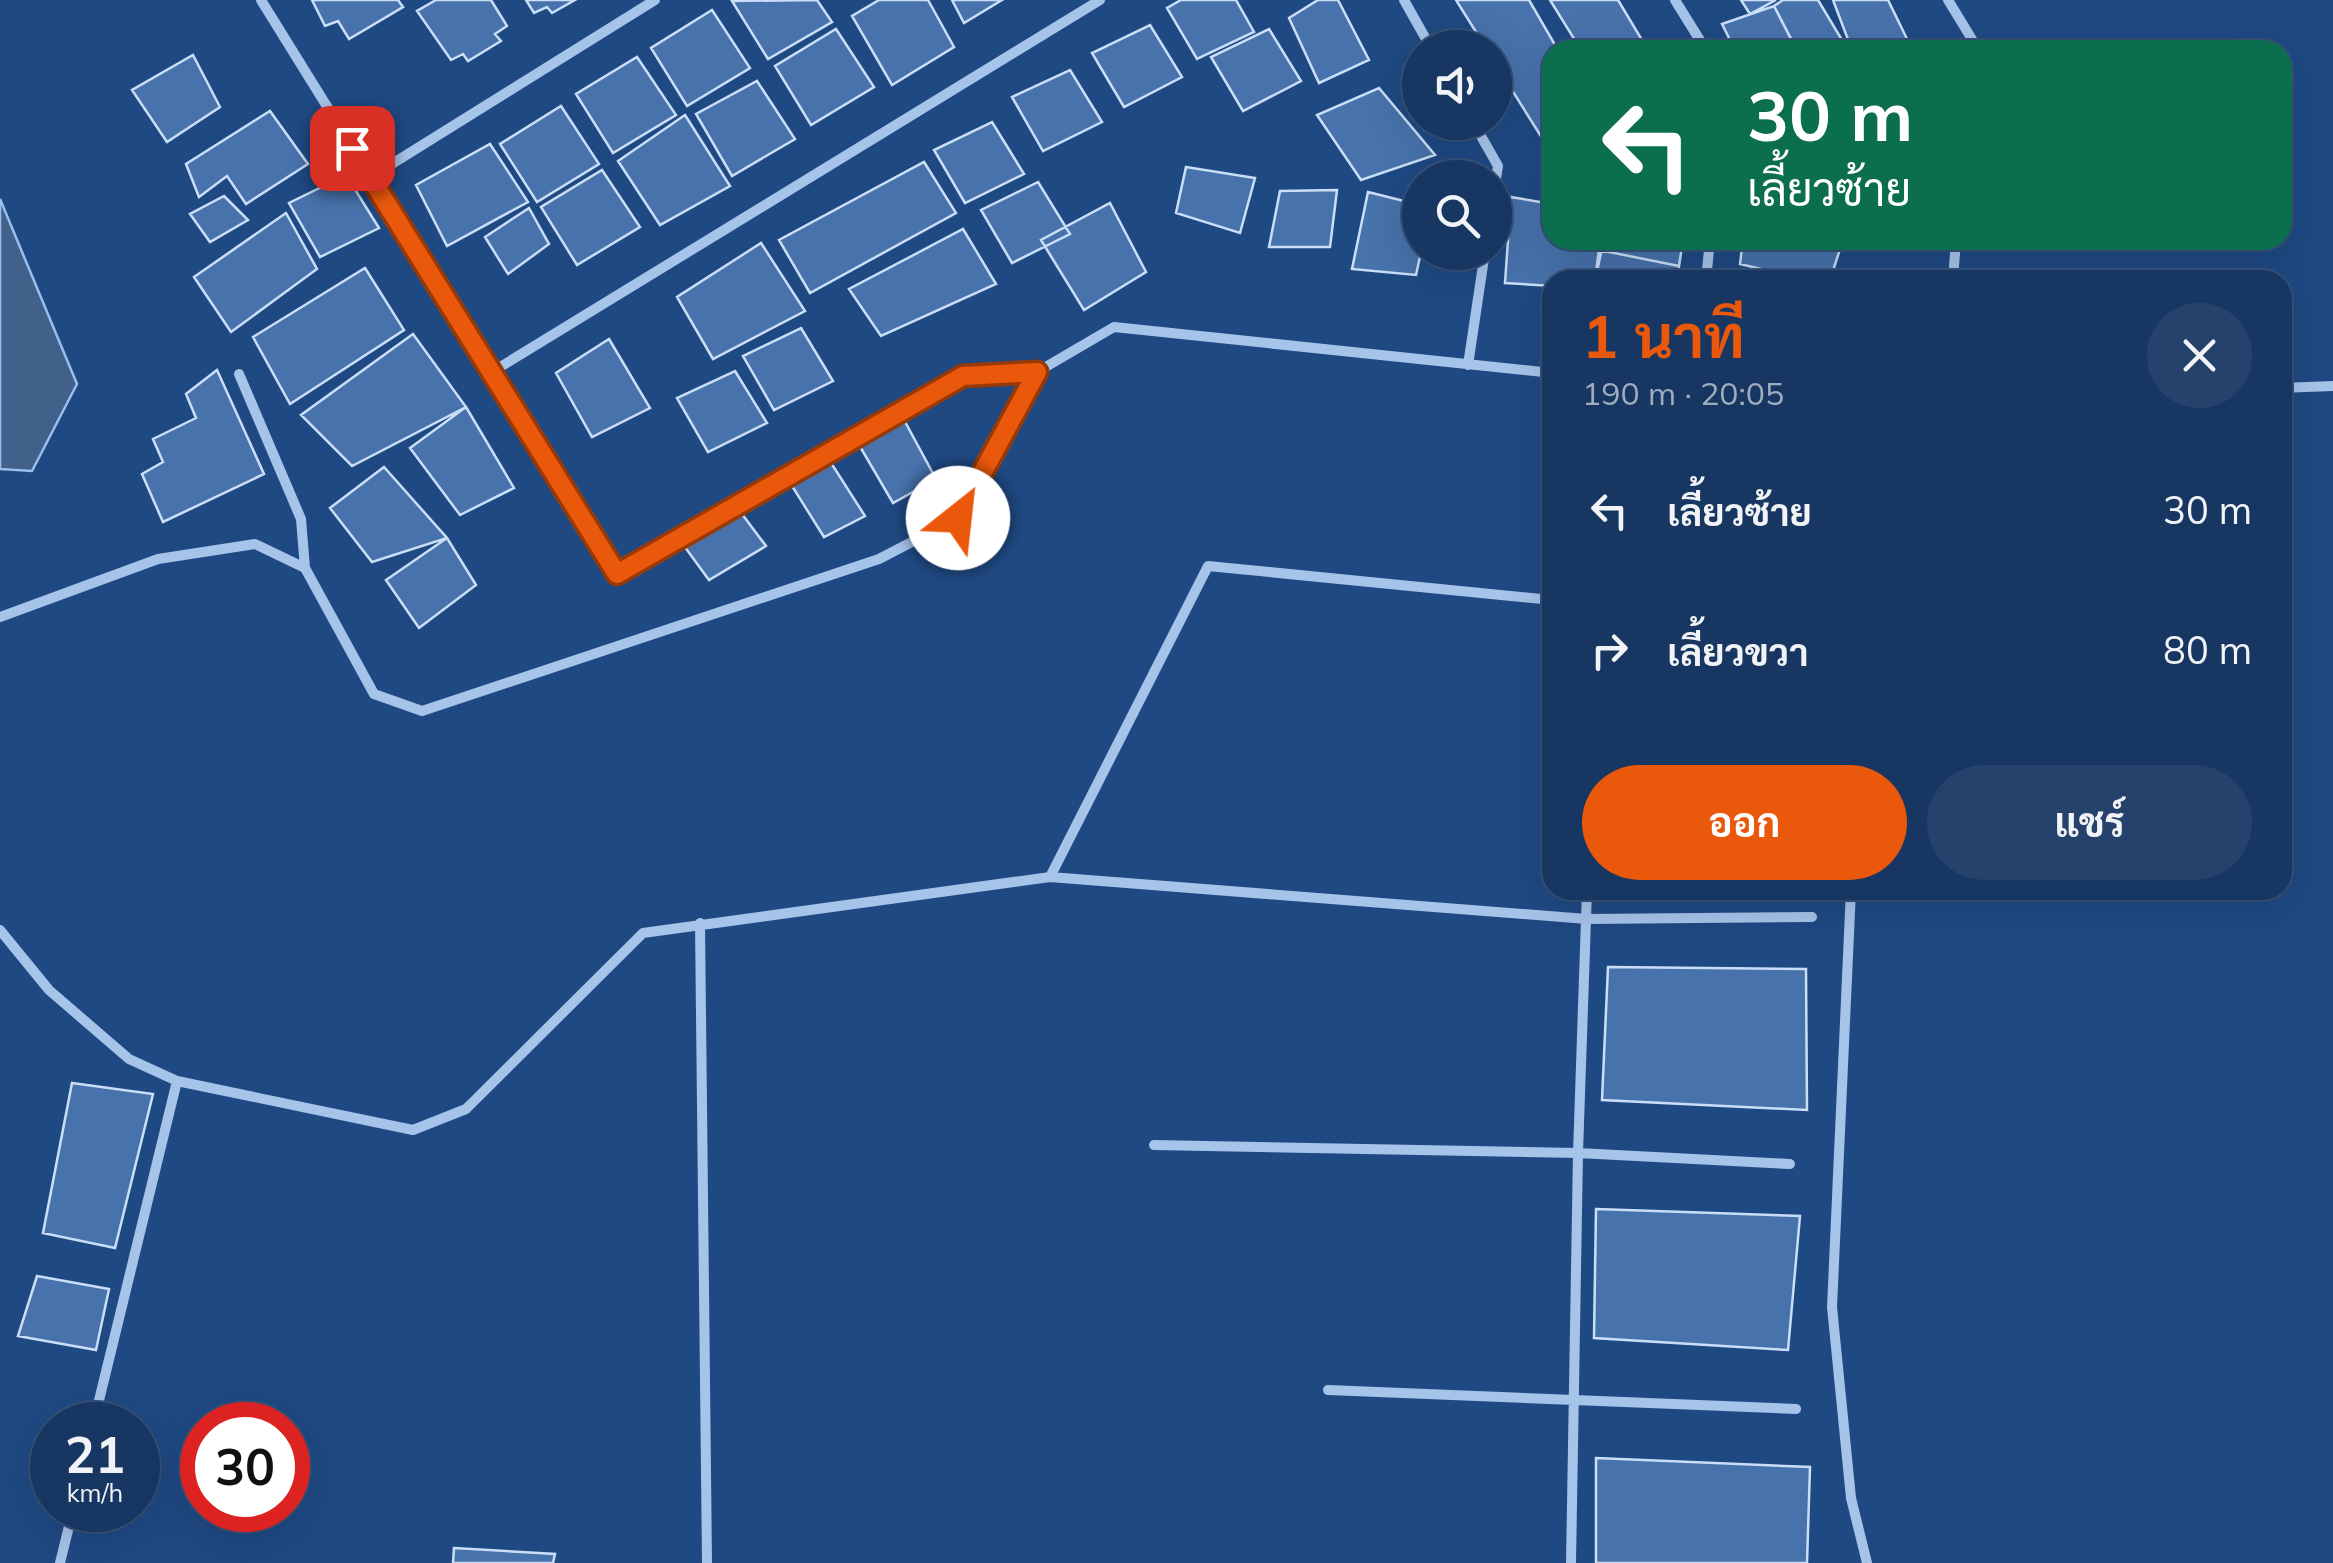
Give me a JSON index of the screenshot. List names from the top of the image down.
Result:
{
  "page": {
    "turn": ["30 m", "เลี้ยวซ้าย"],
    "heading": ["1 นาที", "190 m · 20:05"],
    "list": [
      {
        "name": "เลี้ยวซ้าย",
        "value": "30 m"
      },
      {
        "name": "เลี้ยวขวา",
        "value": "80 m"
      }
    ],
    "buttons": ["ออก", "แชร์"],
    "speed": "21 km/h",
    "limit": "30"
  }
}
